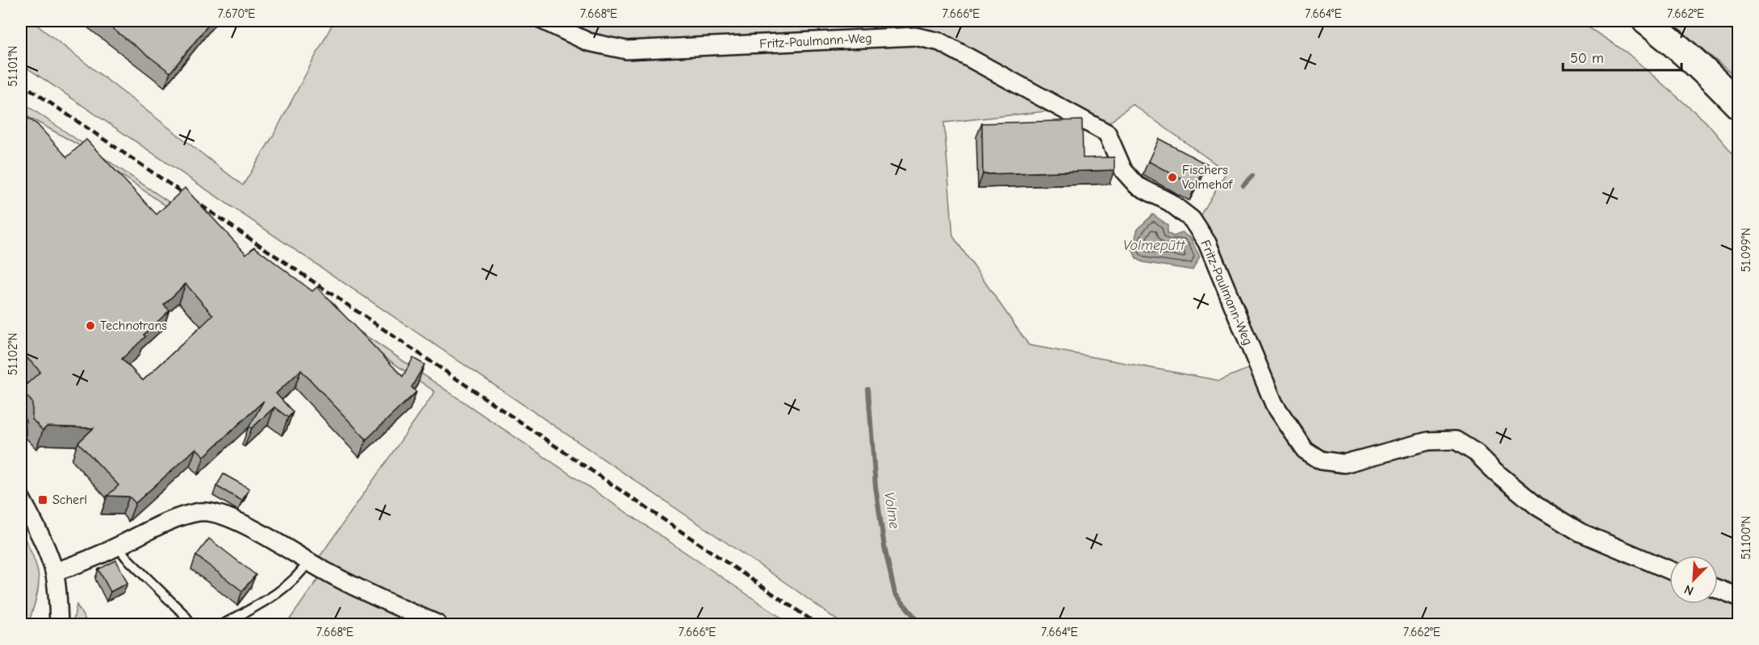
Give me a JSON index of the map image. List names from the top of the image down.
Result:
{
  "streets": {
    "street": ["Fritz-Paulmann-Weg"]
  },
  "water": ["Volmepütt", "Volme"],
  "places": {
    "other": ["Fischers Volmehof", "Technotrans"],
    "transit": ["Scherl"]
  },
  "scale_bar": "50 m",
  "north": "bottom left",
  "coordinates": [
    "7.670°E",
    "7.668°E",
    "7.666°E",
    "7.664°E",
    "7.662°E",
    "51.101°N",
    "51.099°N",
    "51.102°N",
    "51.100°N"
  ]
}
